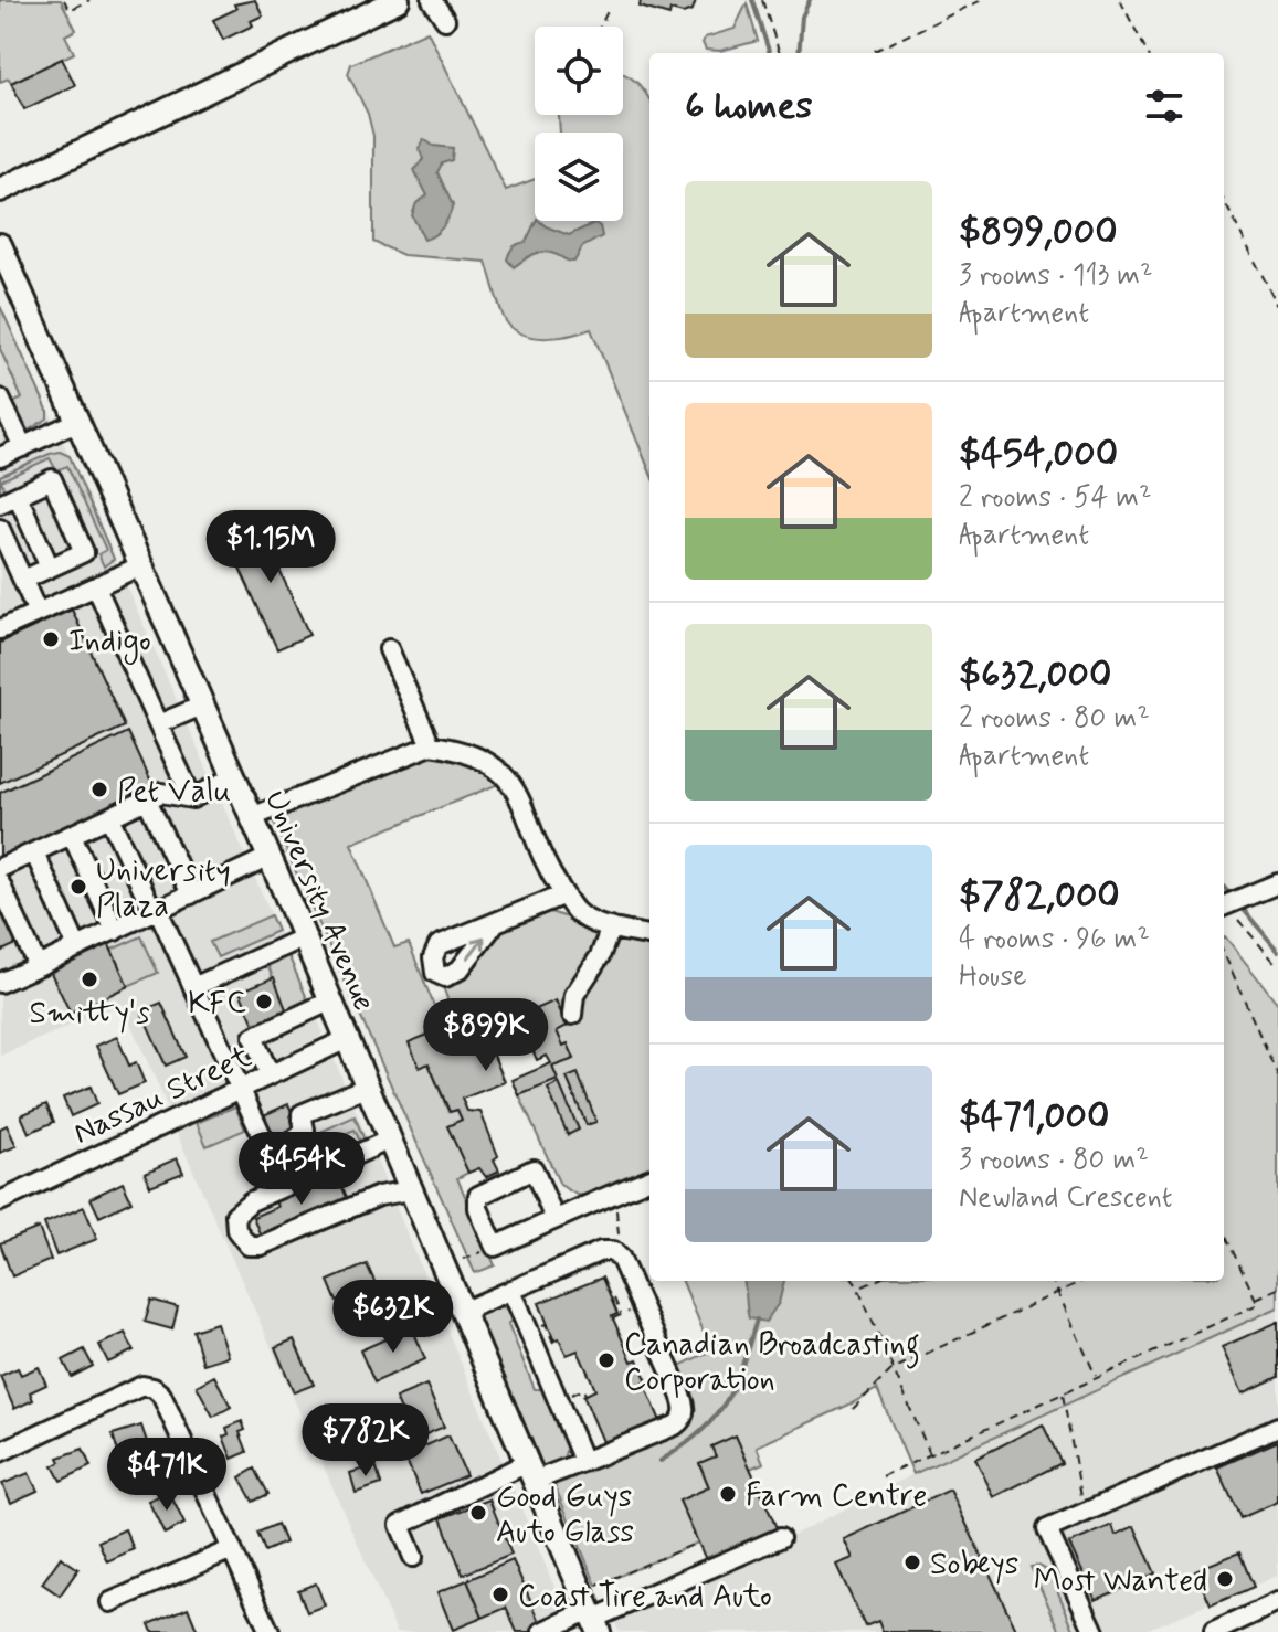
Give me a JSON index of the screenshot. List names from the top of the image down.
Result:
{
  "streets": {
    "main road": ["University Avenue"],
    "street": ["Nassau Street"]
  },
  "crossings": [
    ["University Avenue", "Nassau Street"]
  ],
  "places": [
    "Indigo",
    "Pet Valu",
    "University Plaza",
    "Smitty's",
    "KFC",
    "Canadian Broadcasting Corporation",
    "Farm Centre",
    "Good Guys Auto Glass",
    "Sobeys",
    "Most Wanted",
    "Coast Tire and Auto"
  ],
  "page": {
    "heading": "6 homes",
    "list": [
      {
        "name": "$899,000",
        "note": "3 rooms · 113 m² · Apartment"
      },
      {
        "name": "$454,000",
        "note": "2 rooms · 54 m² · Apartment"
      },
      {
        "name": "$632,000",
        "note": "2 rooms · 80 m² · Apartment"
      },
      {
        "name": "$782,000",
        "note": "4 rooms · 96 m² · House"
      },
      {
        "name": "$471,000",
        "note": "3 rooms · 80 m² · Newland Crescent"
      }
    ],
    "price": [
      "$1.15M",
      "$899K",
      "$454K",
      "$632K",
      "$782K",
      "$471K"
    ]
  }
}
